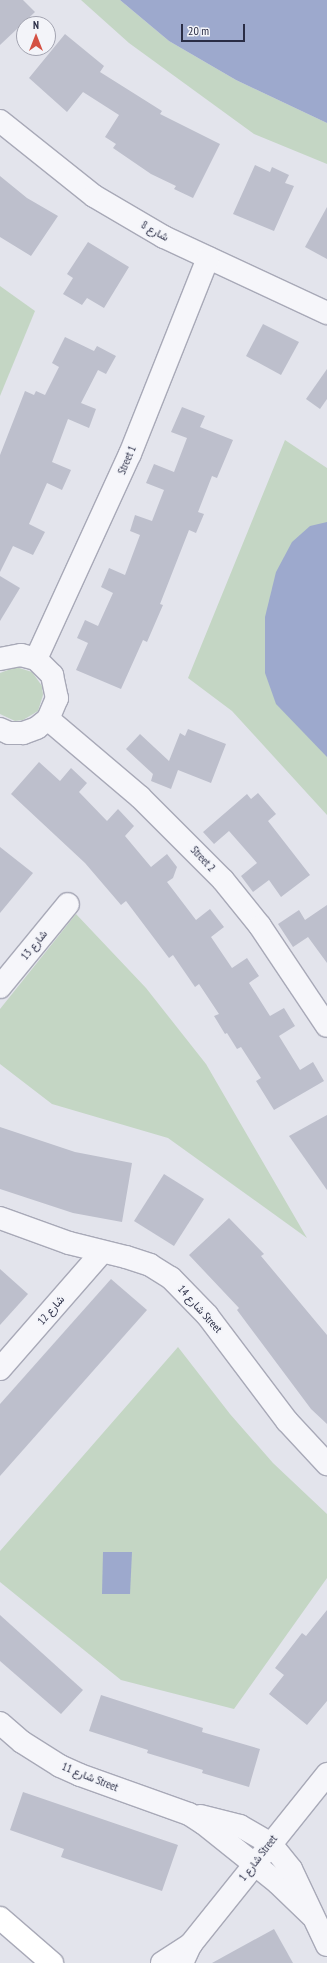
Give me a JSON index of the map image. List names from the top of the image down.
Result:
{
  "streets": {
    "street": [
      "شارع 8",
      "Street 1",
      "Street 2",
      "شارع 13",
      "شارع 14 Street",
      "شارع 12",
      "شارع 11 Street",
      "شارع 1 Street"
    ]
  },
  "crossings": [
    ["شارع 8", "Street 1"],
    ["شارع 14 Street", "شارع 12"],
    ["شارع 11 Street", "شارع 1 Street"]
  ],
  "scale_bar": "20 m",
  "north": "top"
}
